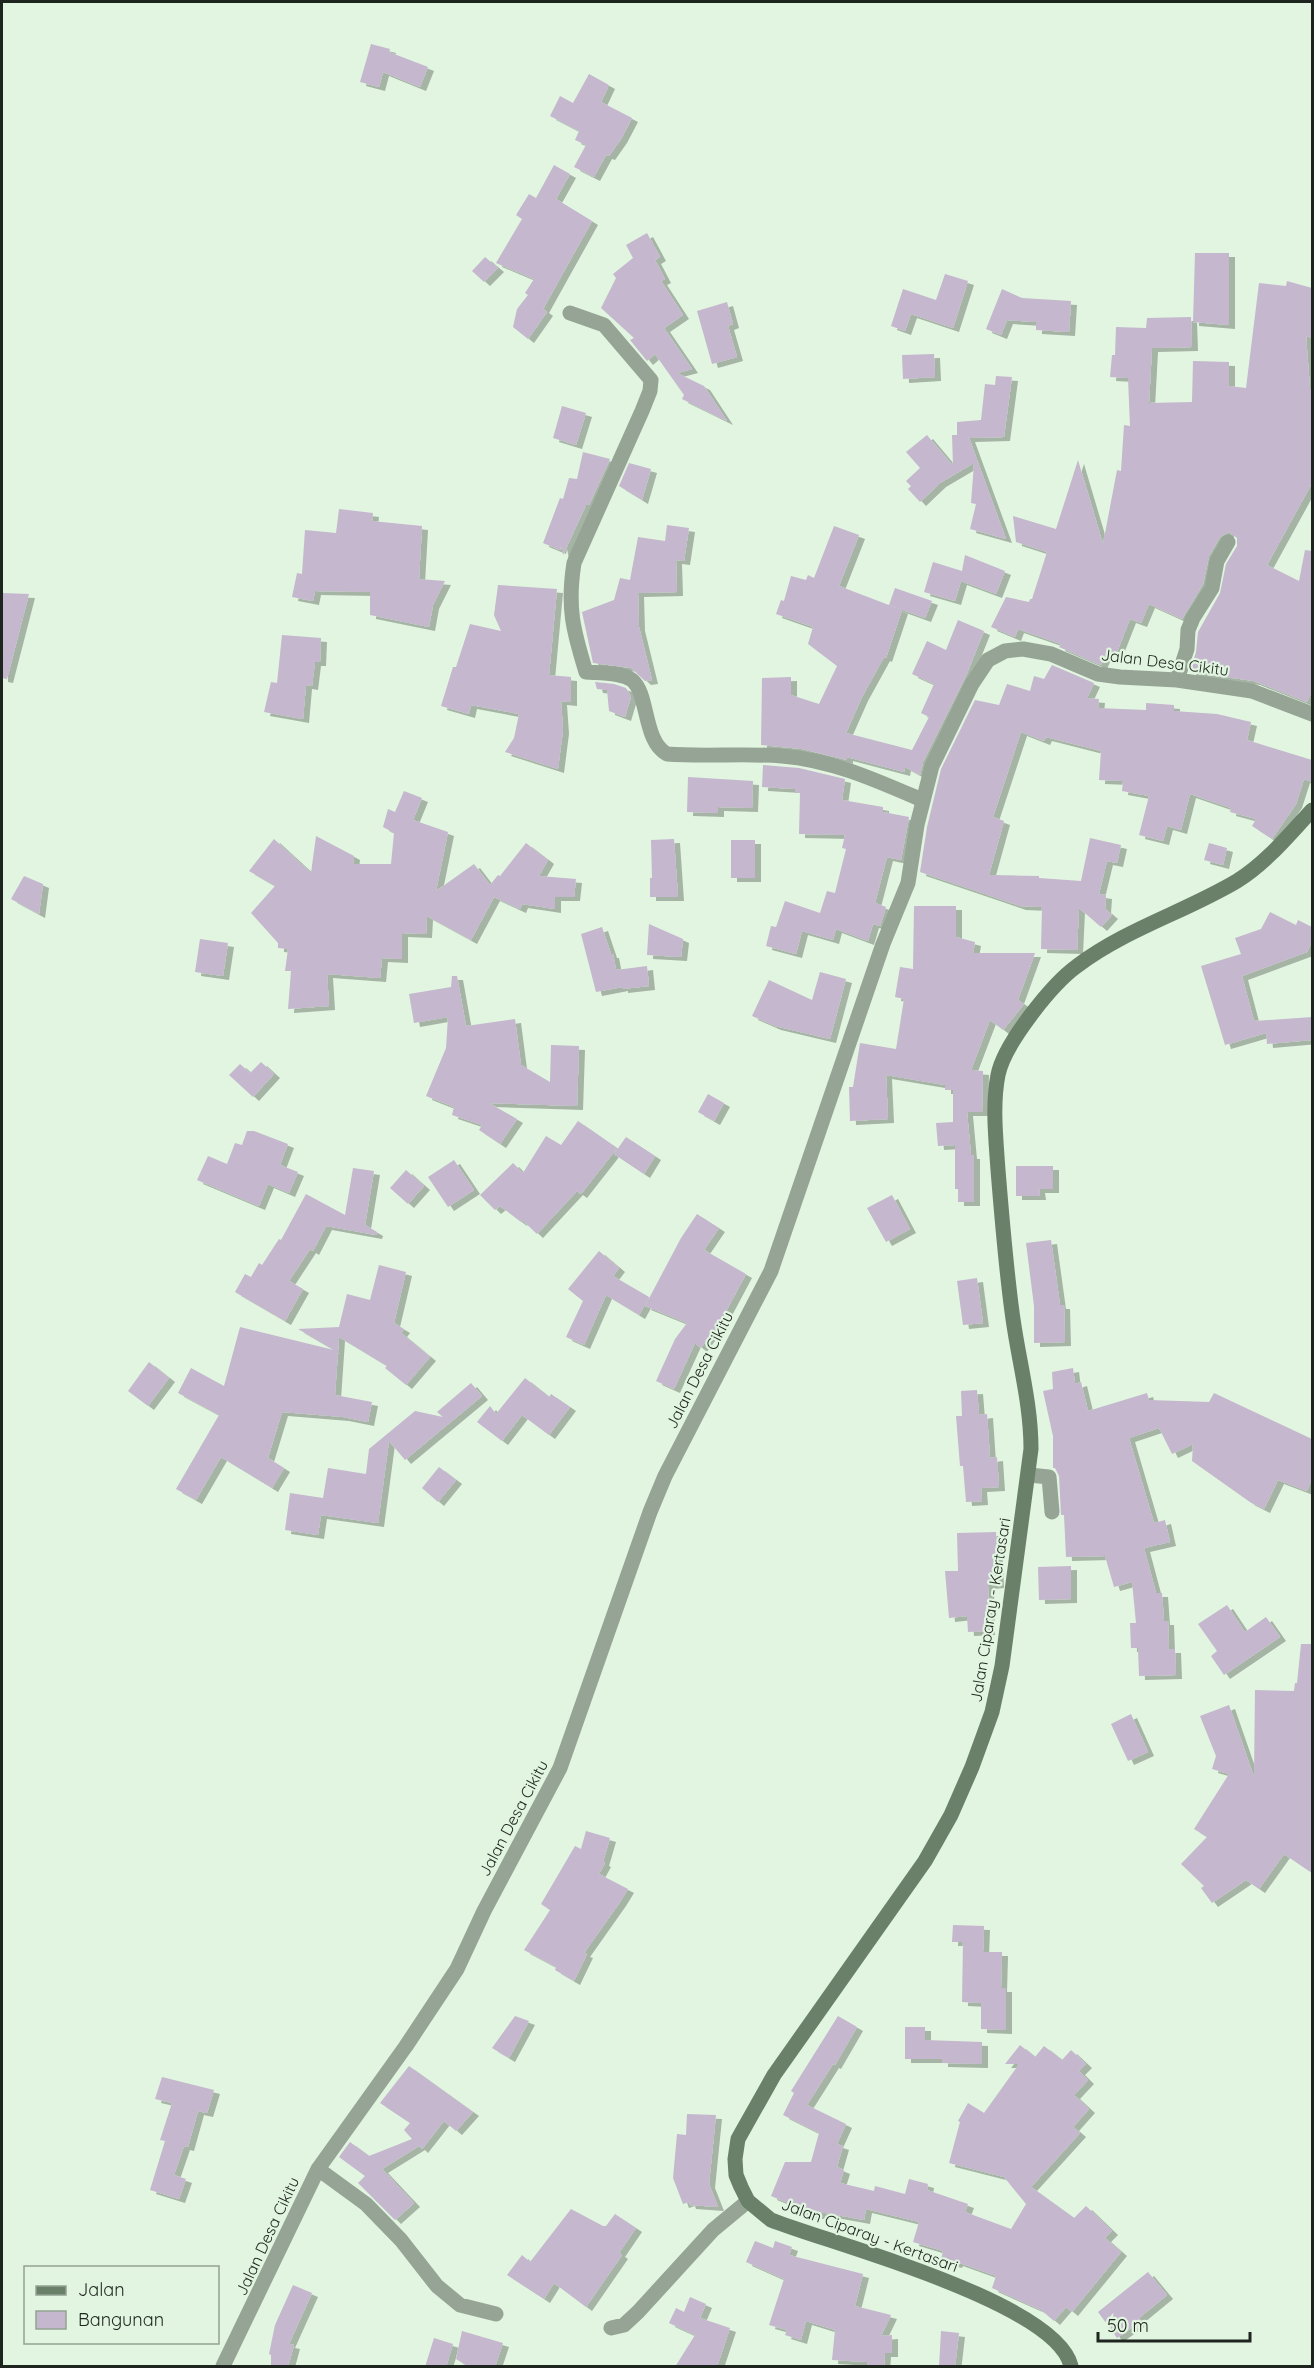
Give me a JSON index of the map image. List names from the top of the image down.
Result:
{
  "streets": {
    "main road": ["Jalan Ciparay - Kertasari"],
    "street": ["Jalan Desa Cikitu"]
  },
  "legend": ["Jalan", "Bangunan"],
  "scale_bar": "50 m"
}
